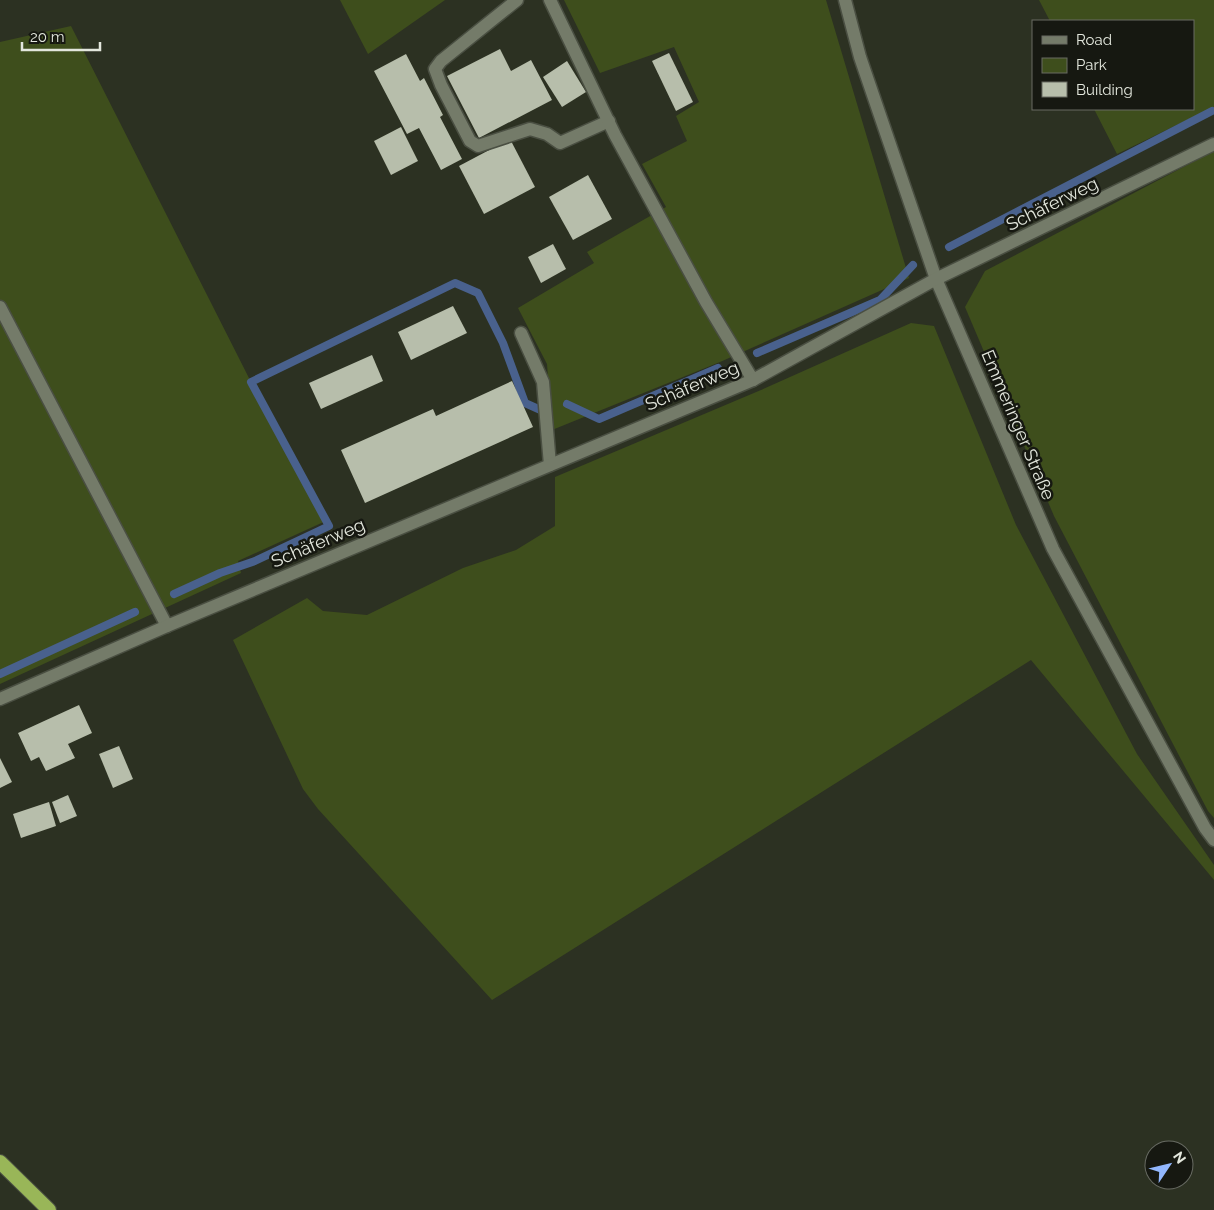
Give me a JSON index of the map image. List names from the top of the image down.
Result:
{
  "streets": {
    "street": ["Schäferweg", "Emmeringer Straße"]
  },
  "crossings": [
    ["Schäferweg", "Emmeringer Straße"]
  ],
  "legend": ["Road", "Park", "Building"],
  "scale_bar": "20 m",
  "north": "top right"
}
